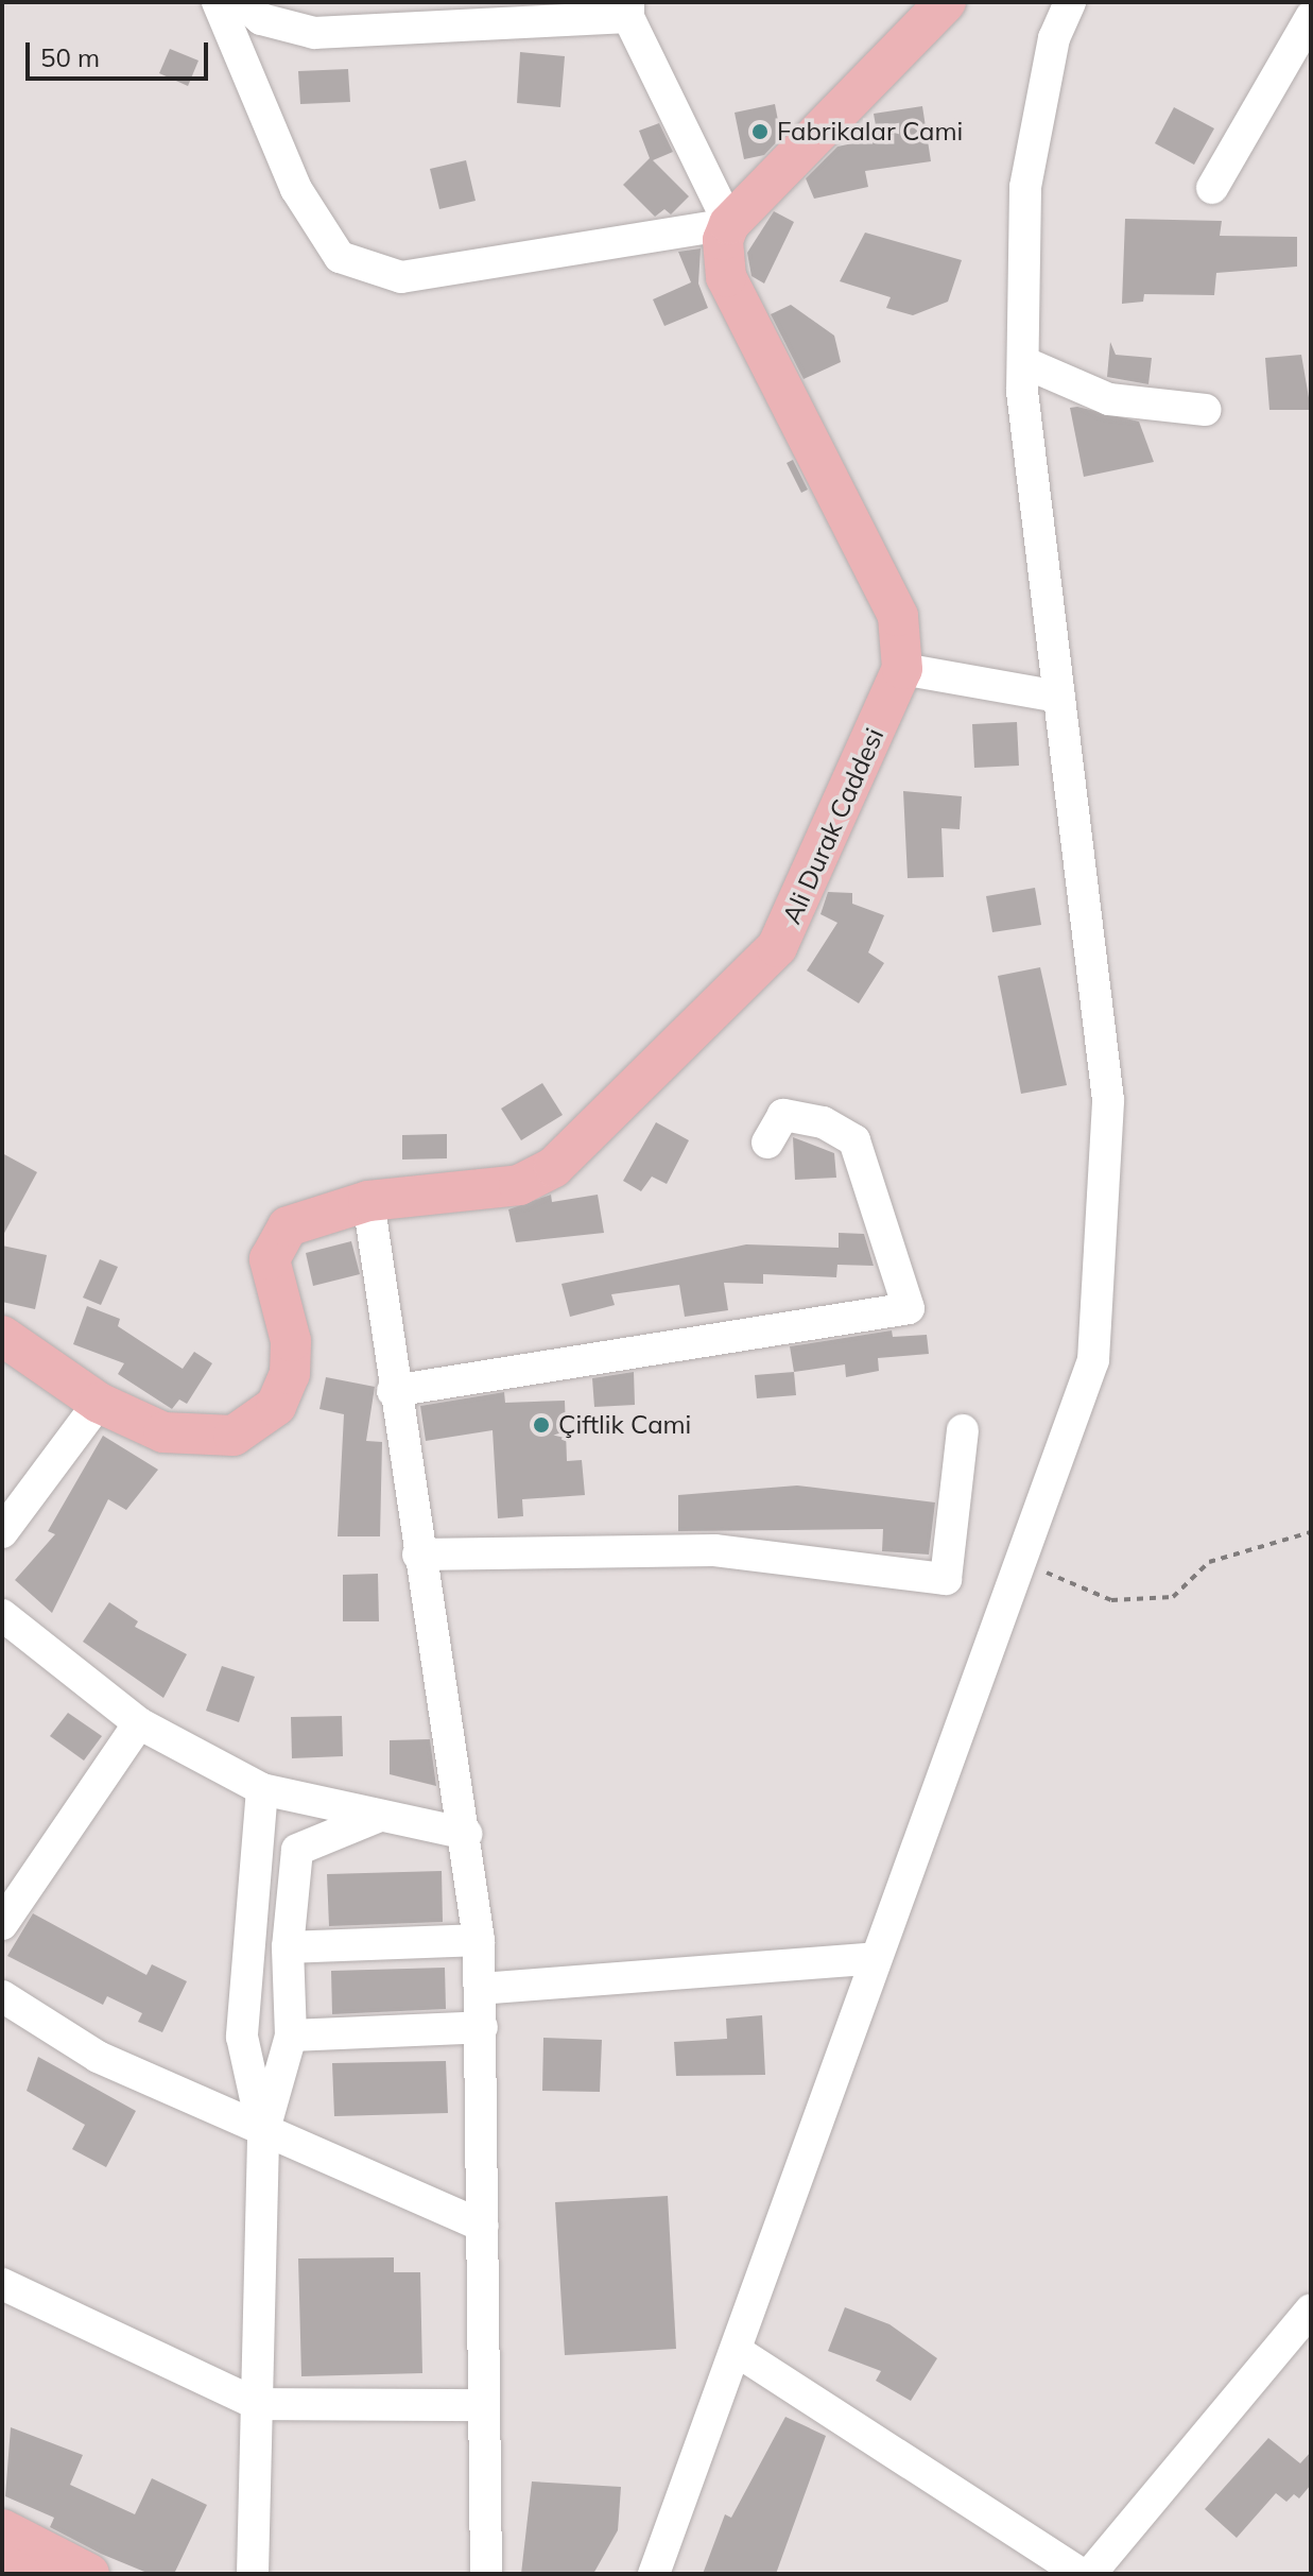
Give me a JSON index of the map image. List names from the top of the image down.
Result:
{
  "streets": {
    "main road": ["Ali Durak Caddesi"]
  },
  "places": ["Fabrikalar Cami", "Çiftlik Cami"],
  "scale_bar": "50 m"
}
